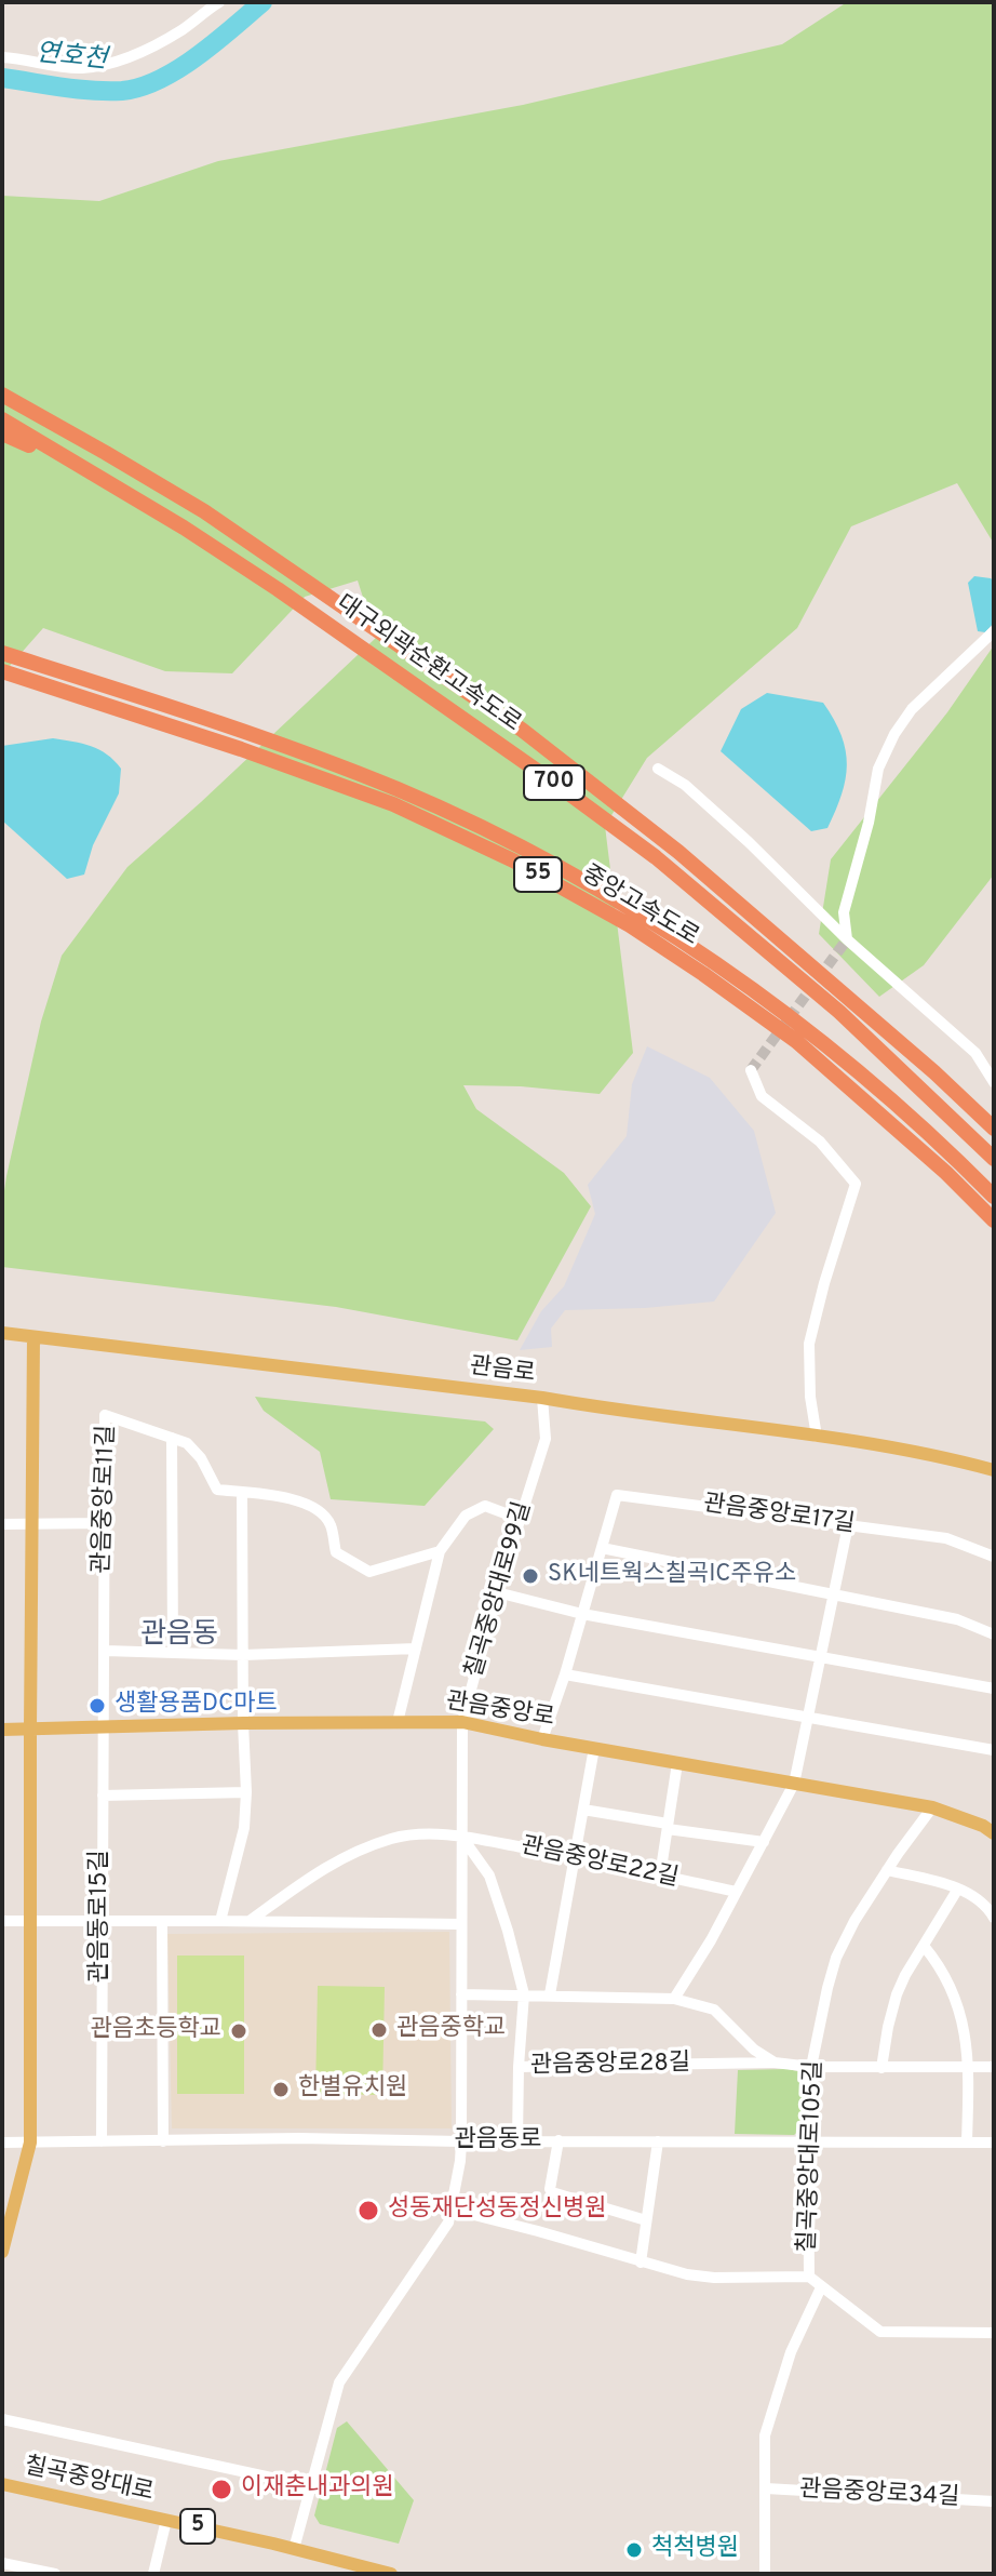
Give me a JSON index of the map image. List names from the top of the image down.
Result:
{
  "streets": {
    "highway": [
      "대구외곽순환고속도로",
      "700",
      "55",
      "중앙고속도로"
    ],
    "main road": [
      "관음로",
      "관음중앙로",
      "칠곡중앙대로",
      "5"
    ],
    "street": [
      "관음중앙로11길",
      "관음중앙로17길",
      "칠곡중앙대로99길",
      "관음중앙로22길",
      "관음동로15길",
      "관음중앙로28길",
      "관음동로",
      "칠곡중앙대로105길",
      "관음중앙로34길"
    ]
  },
  "crossings": [
    ["관음로", "칠곡중앙대로99길"],
    ["관음중앙로11길", "관음중앙로"],
    ["관음중앙로11길", "관음동로15길"],
    ["관음중앙로17길", "관음중앙로"],
    ["칠곡중앙대로99길", "관음중앙로"],
    ["칠곡중앙대로99길", "관음중앙로22길"],
    ["칠곡중앙대로99길", "관음중앙로28길"],
    ["칠곡중앙대로99길", "관음동로"],
    ["칠곡중앙대로99길", "칠곡중앙대로"],
    ["관음중앙로", "관음중앙로22길"],
    ["관음중앙로", "관음동로15길"],
    ["관음중앙로", "칠곡중앙대로105길"],
    ["관음중앙로22길", "관음중앙로28길"],
    ["관음동로15길", "관음동로"],
    ["관음중앙로28길", "칠곡중앙대로105길"],
    ["관음동로", "칠곡중앙대로105길"],
    ["칠곡중앙대로105길", "관음중앙로34길"]
  ],
  "districts": ["관음동"],
  "water": ["연호천"],
  "places": [
    "SK네트웍스칠곡IC주유소",
    "생활용품DC마트",
    "관음중학교",
    "관음초등학교",
    "한별유치원",
    "성동재단성동정신병원",
    "이재춘내과의원",
    "척척병원"
  ]
}
